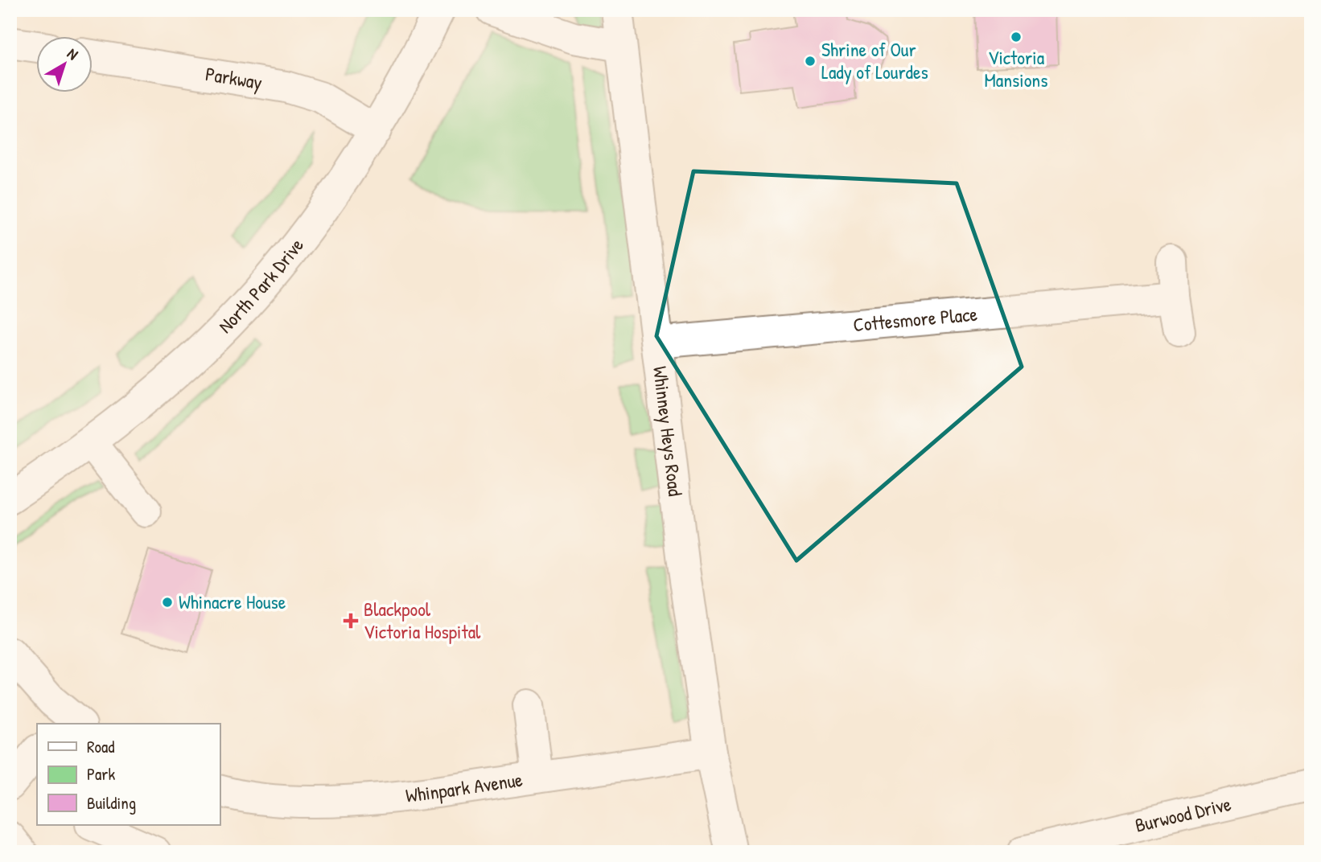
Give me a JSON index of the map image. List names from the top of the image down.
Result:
{
  "streets": {
    "street": [
      "Parkway",
      "North Park Drive",
      "Cottesmore Place",
      "Whinney Heys Road",
      "Whinpark Avenue",
      "Burwood Drive"
    ]
  },
  "crossings": [
    ["Parkway", "North Park Drive"],
    ["Cottesmore Place", "Whinney Heys Road"],
    ["Whinney Heys Road", "Whinpark Avenue"]
  ],
  "places": {
    "other": ["Victoria Mansions", "Shrine of Our Lady of Lourdes", "Whinacre House"],
    "health": ["Blackpool Victoria Hospital"]
  },
  "legend": ["Road", "Park", "Building"],
  "north": "top right"
}
